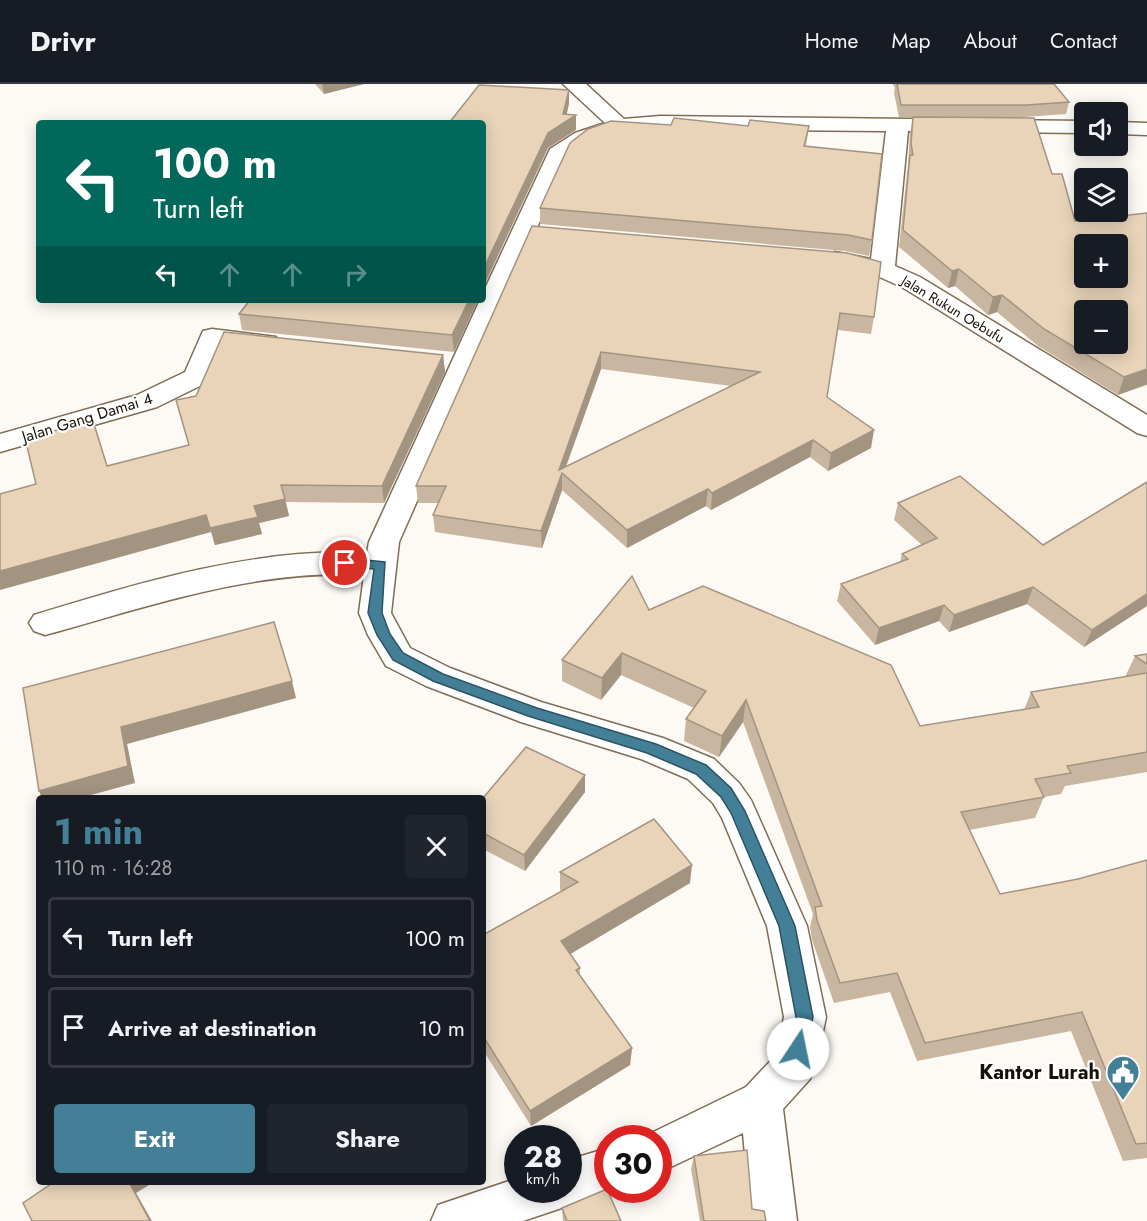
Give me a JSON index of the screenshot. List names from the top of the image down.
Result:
{
  "streets": {
    "street": ["Jalan Rukun Oebufu", "Jalan Gang Damai 4"]
  },
  "places": {
    "public building": ["Kantor Lurah"]
  },
  "page": {
    "header": "Drivr",
    "nav": [
      "Home",
      "Map",
      "About",
      "Contact"
    ],
    "map_buttons": ["+", "−"],
    "turn": ["100 m", "Turn left"],
    "heading": ["1 min", "110 m · 16:28"],
    "list": [
      {
        "name": "Turn left",
        "value": "100 m"
      },
      {
        "name": "Arrive at destination",
        "value": "10 m"
      }
    ],
    "buttons": ["Exit", "Share"],
    "speed": "28 km/h",
    "limit": "30"
  }
}
